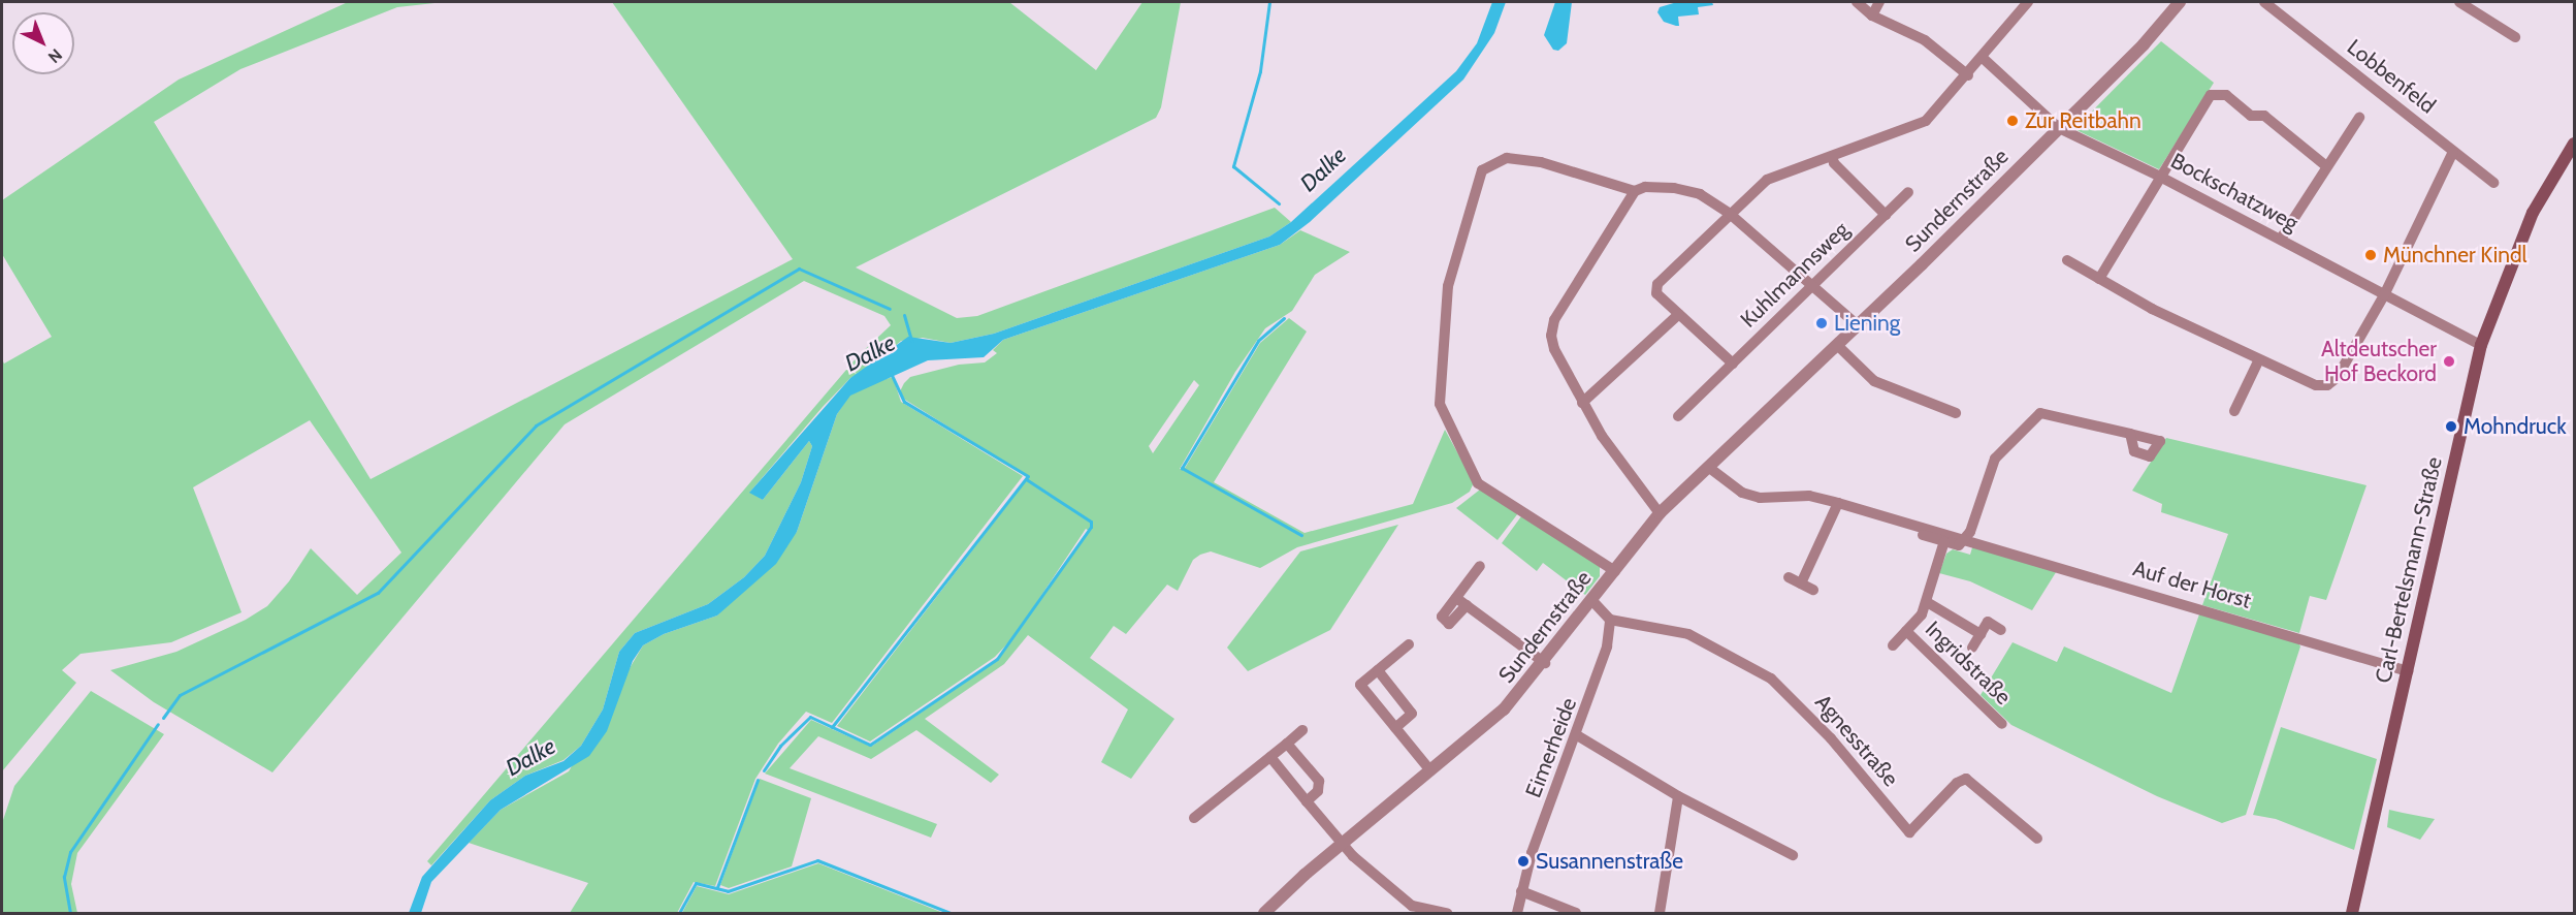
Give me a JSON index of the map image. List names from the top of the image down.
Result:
{
  "streets": {
    "main road": ["Carl-Bertelsmann-Straße"],
    "street": [
      "Lobbenfeld",
      "Bockschatzweg",
      "Sundernstraße",
      "Kuhlmannsweg",
      "Auf der Horst",
      "Ingridstraße",
      "Agnesstraße",
      "Eimerheide"
    ]
  },
  "crossings": [
    ["Bockschatzweg", "Sundernstraße"],
    ["Bockschatzweg", "Carl-Bertelsmann-Straße"],
    ["Sundernstraße", "Auf der Horst"],
    ["Carl-Bertelsmann-Straße", "Auf der Horst"],
    ["Auf der Horst", "Ingridstraße"],
    ["Agnesstraße", "Eimerheide"]
  ],
  "water": ["Dalke"],
  "places": [
    "Zur Reitbahn",
    "Münchner Kindl",
    "Liening",
    "Altdeutscher Hof Beckord",
    "Mohndruck",
    "Susannenstraße"
  ],
  "north": "bottom right"
}
